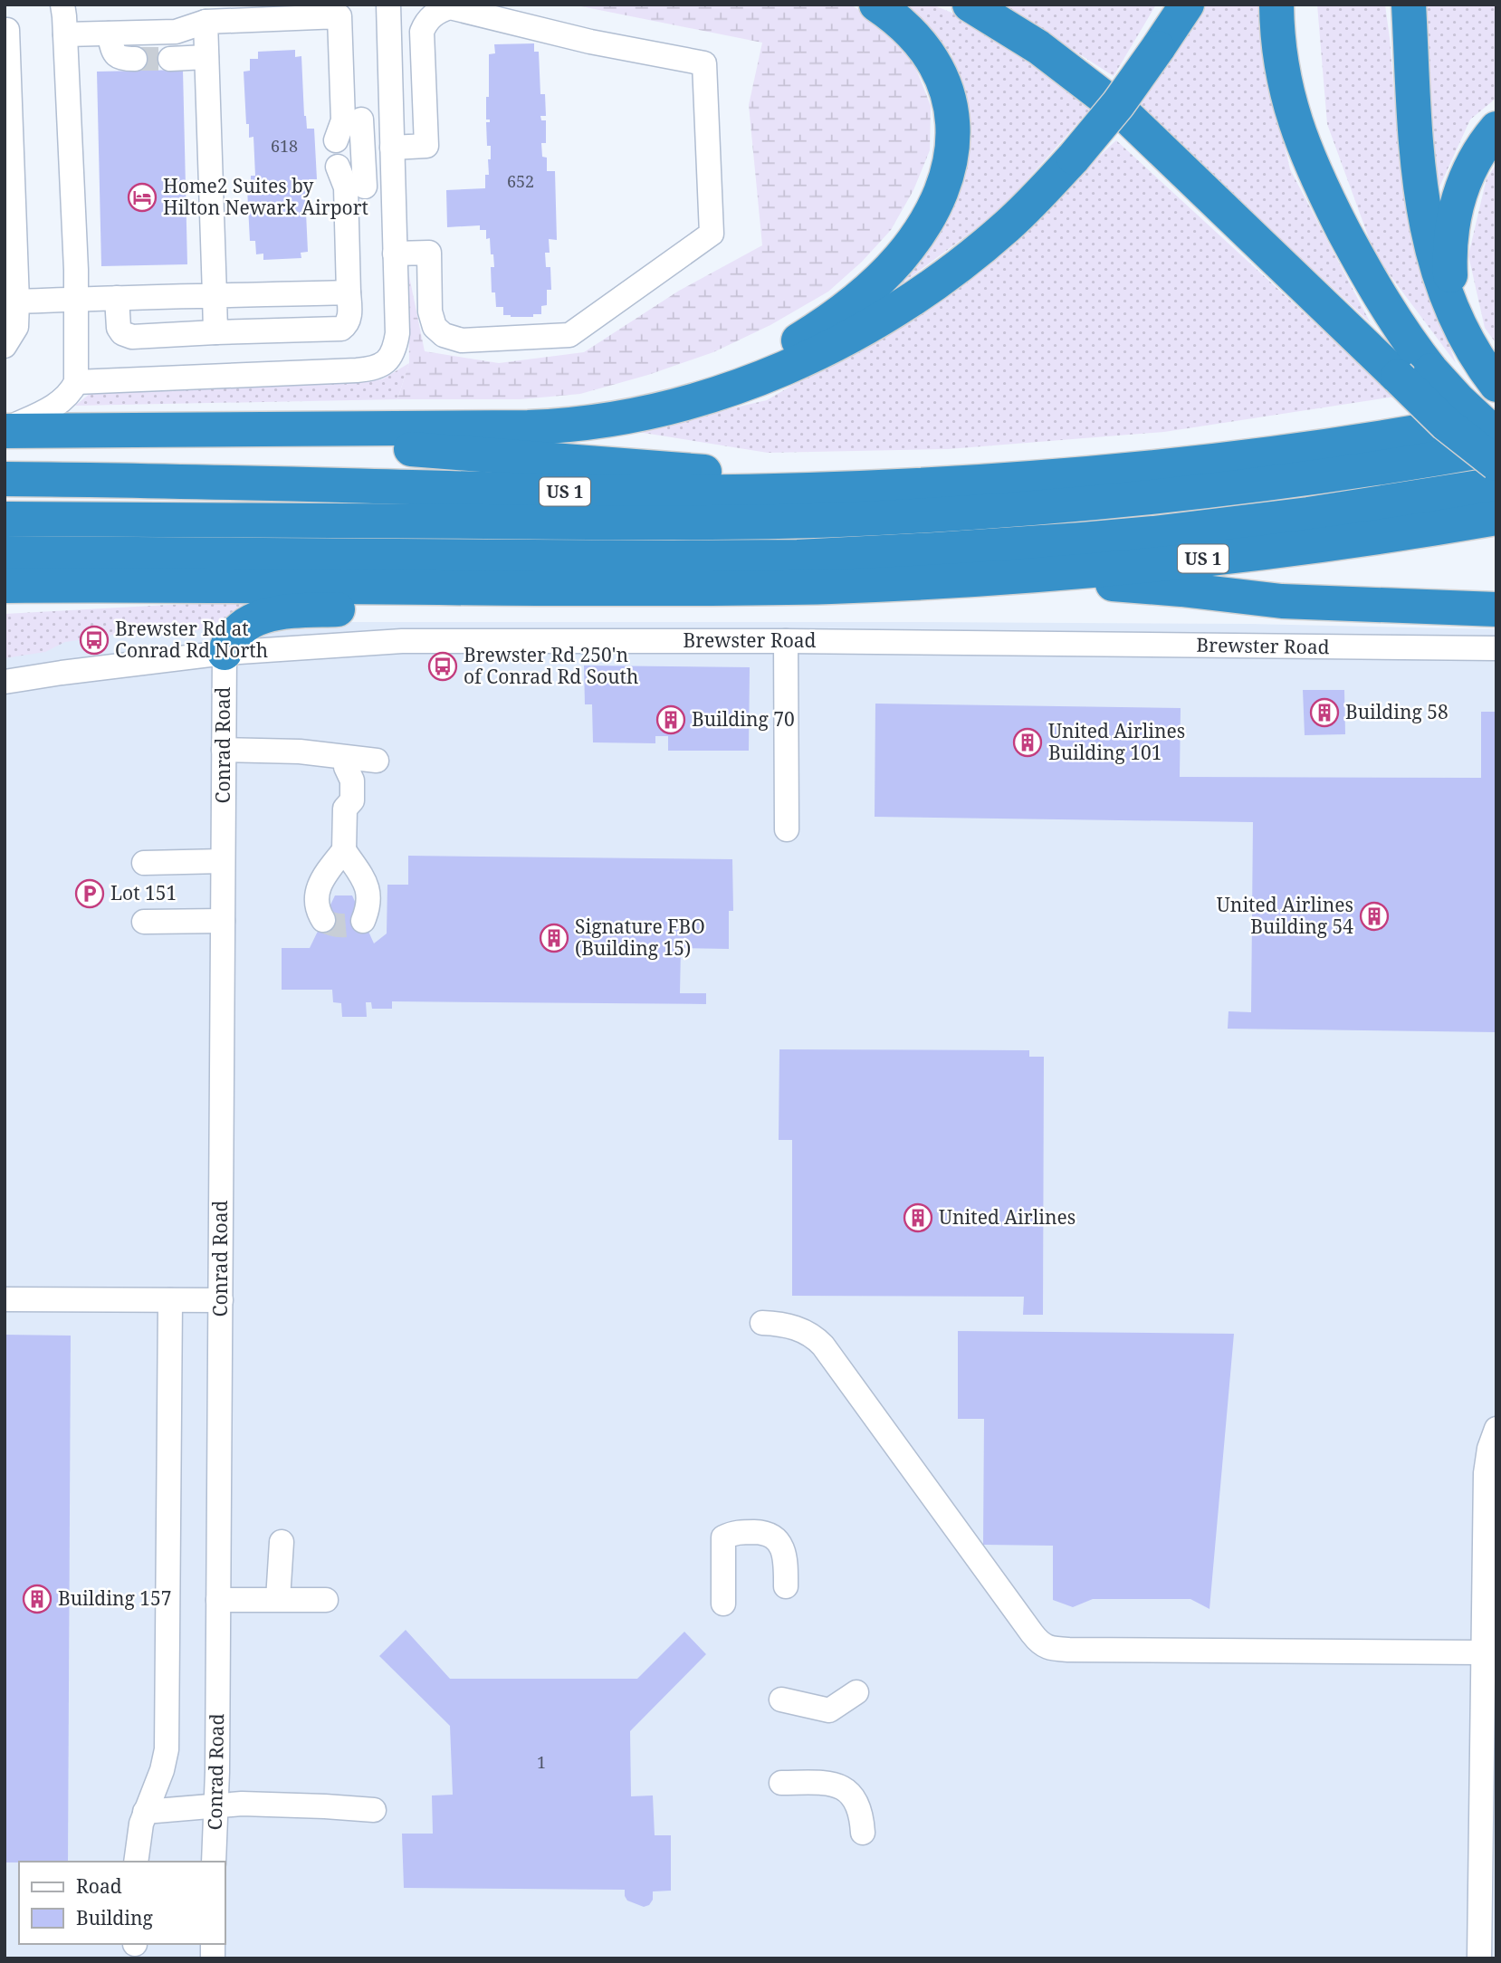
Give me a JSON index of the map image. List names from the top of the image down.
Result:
{
  "streets": {
    "highway": ["US 1"],
    "street": ["Brewster Road", "Conrad Road"]
  },
  "crossings": [
    ["Brewster Road", "Conrad Road"]
  ],
  "places": {
    "hotel": ["Home2 Suites by Hilton Newark Airport"],
    "bus stop": ["Brewster Rd at Conrad Rd North", "Brewster Rd 250'n of Conrad Rd South"],
    "building": [
      "Building 58",
      "Building 70",
      "United Airlines Building 101",
      "United Airlines Building 54",
      "Signature FBO (Building 15)",
      "United Airlines",
      "Building 157"
    ],
    "parking": ["Lot 151"]
  },
  "house_numbers": ["618", "652", "1"],
  "legend": ["Road", "Building"]
}
